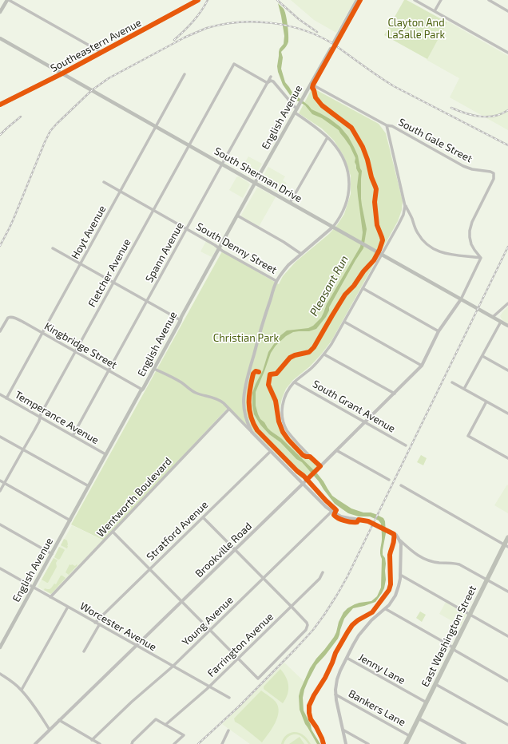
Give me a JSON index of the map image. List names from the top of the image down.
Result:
{
  "streets": {
    "main road": [
      "Southeastern Avenue",
      "English Avenue",
      "South Sherman Drive",
      "East Washington Street"
    ],
    "street": [
      "South Gale Street",
      "Hoyt Avenue",
      "South Denny Street",
      "Spann Avenue",
      "Fletcher Avenue",
      "Kingbridge Street",
      "South Grant Avenue",
      "Temperance Avenue",
      "Wentworth Boulevard",
      "Stratford Avenue",
      "Brookville Road",
      "Young Avenue",
      "Worcester Avenue",
      "Farrington Avenue",
      "Jenny Lane",
      "Bankers Lane"
    ]
  },
  "crossings": [
    ["Southeastern Avenue", "South Sherman Drive"],
    ["English Avenue", "South Sherman Drive"],
    ["English Avenue", "South Denny Street"],
    ["English Avenue", "Kingbridge Street"],
    ["English Avenue", "Temperance Avenue"],
    ["English Avenue", "Worcester Avenue"],
    ["South Sherman Drive", "Hoyt Avenue"],
    ["South Sherman Drive", "Spann Avenue"],
    ["South Sherman Drive", "Fletcher Avenue"],
    ["South Sherman Drive", "Brookville Road"],
    ["Hoyt Avenue", "South Denny Street"],
    ["Hoyt Avenue", "Kingbridge Street"],
    ["Hoyt Avenue", "Temperance Avenue"],
    ["South Denny Street", "Spann Avenue"],
    ["South Denny Street", "Fletcher Avenue"],
    ["Spann Avenue", "Fletcher Avenue"],
    ["Spann Avenue", "Kingbridge Street"],
    ["Spann Avenue", "Temperance Avenue"],
    ["Fletcher Avenue", "Kingbridge Street"],
    ["Fletcher Avenue", "Temperance Avenue"],
    ["South Grant Avenue", "Brookville Road"],
    ["Wentworth Boulevard", "Worcester Avenue"],
    ["Stratford Avenue", "Worcester Avenue"],
    ["Brookville Road", "Worcester Avenue"],
    ["Young Avenue", "Worcester Avenue"],
    ["Worcester Avenue", "Farrington Avenue"],
    ["East Washington Street", "Jenny Lane"],
    ["East Washington Street", "Bankers Lane"]
  ],
  "water": ["Pleasant Run"],
  "parks": ["Clayton And LaSalle Park", "Christian Park"]
}
